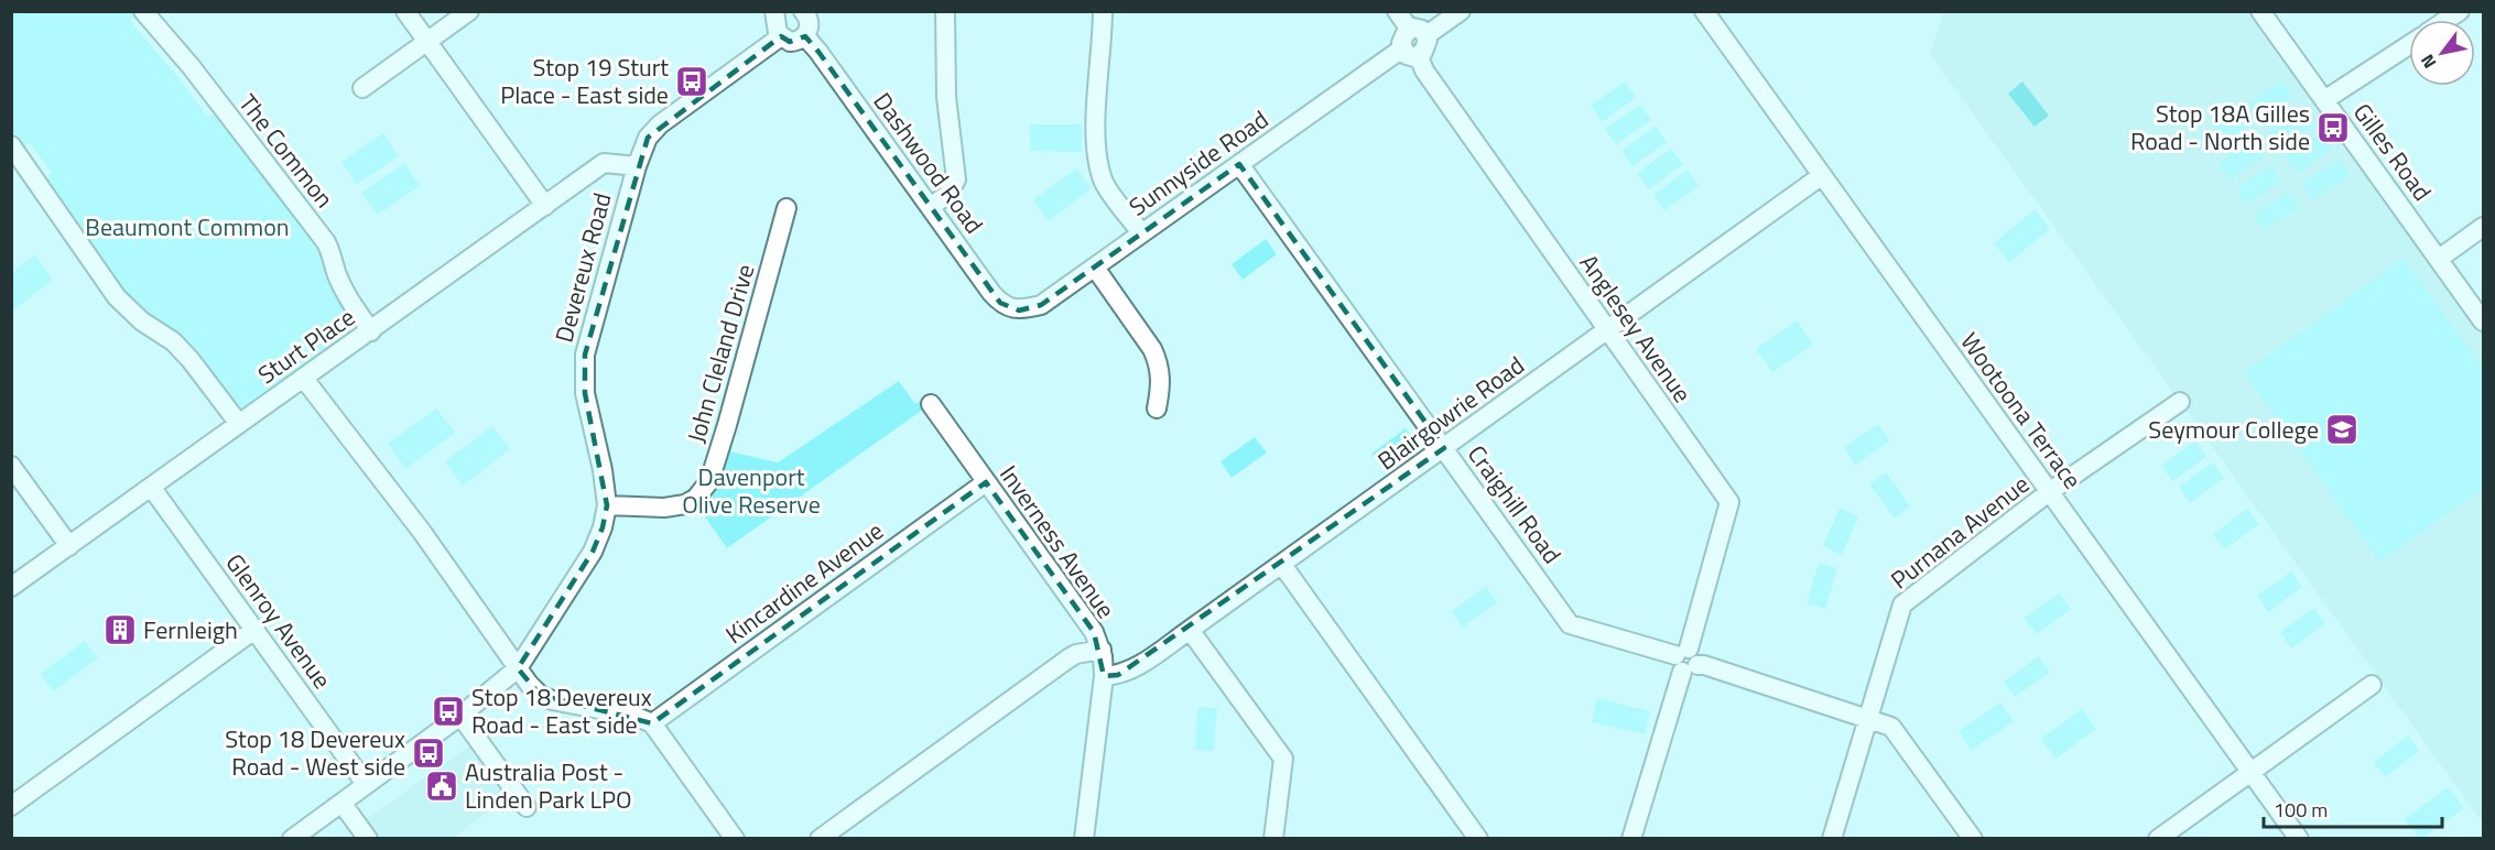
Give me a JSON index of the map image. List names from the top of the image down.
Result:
{
  "streets": {
    "street": [
      "The Common",
      "Gilles Road",
      "Dashwood Road",
      "Sunnyside Road",
      "Devereux Road",
      "Anglesey Avenue",
      "Sturt Place",
      "John Cleland Drive",
      "Wootoona Terrace",
      "Blairgowrie Road",
      "Craighill Road",
      "Purnana Avenue",
      "Inverness Avenue",
      "Kincardine Avenue",
      "Glenroy Avenue"
    ]
  },
  "crossings": [
    ["The Common", "Sturt Place"],
    ["Dashwood Road", "Sunnyside Road"],
    ["Sunnyside Road", "Anglesey Avenue"],
    ["Sunnyside Road", "Craighill Road"],
    ["Devereux Road", "Sturt Place"],
    ["Devereux Road", "John Cleland Drive"],
    ["Devereux Road", "Glenroy Avenue"],
    ["Anglesey Avenue", "Blairgowrie Road"],
    ["Anglesey Avenue", "Craighill Road"],
    ["Sturt Place", "Glenroy Avenue"],
    ["Wootoona Terrace", "Blairgowrie Road"],
    ["Wootoona Terrace", "Purnana Avenue"],
    ["Blairgowrie Road", "Craighill Road"],
    ["Blairgowrie Road", "Inverness Avenue"],
    ["Craighill Road", "Purnana Avenue"],
    ["Inverness Avenue", "Kincardine Avenue"]
  ],
  "parks": ["Beaumont Common", "Davenport Olive Reserve"],
  "places": {
    "bus stop": [
      "Stop 19 Sturt Place - East side",
      "Stop 18A Gilles Road - North side",
      "Stop 18 Devereux Road - East side",
      "Stop 18 Devereux Road - West side"
    ],
    "school or university": ["Seymour College"],
    "building": ["Fernleigh"],
    "public building": ["Australia Post - Linden Park LPO"]
  },
  "scale_bar": "100 m",
  "north": "bottom left"
}
